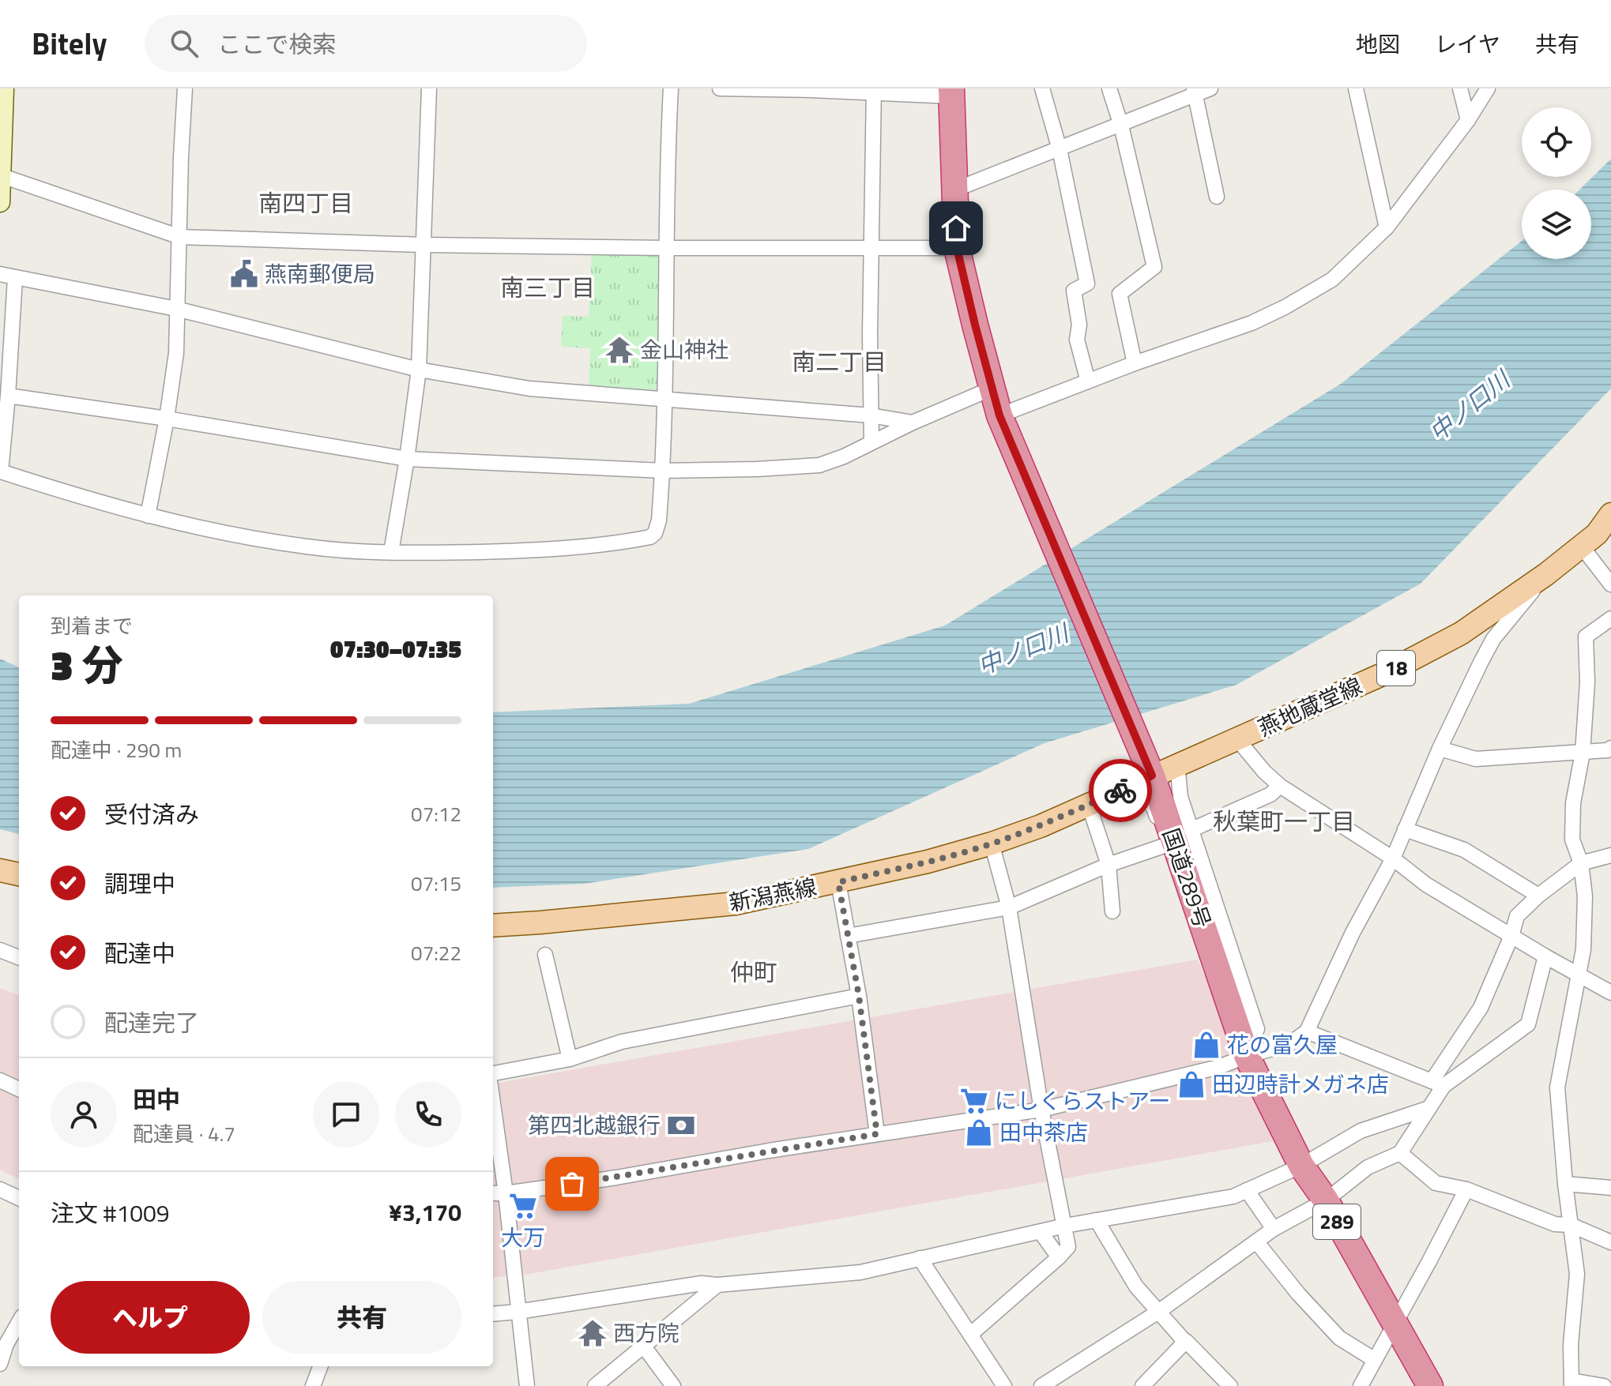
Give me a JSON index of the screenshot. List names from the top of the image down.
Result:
{
  "streets": {
    "highway": ["国道289号", "289"],
    "main road": ["18", "燕地蔵堂線", "新潟燕線"]
  },
  "crossings": [
    ["燕地蔵堂線", "国道289号"],
    ["燕地蔵堂線", "新潟燕線"],
    ["国道289号", "新潟燕線"]
  ],
  "districts": [
    "南四丁目",
    "南三丁目",
    "南二丁目",
    "秋葉町一丁目",
    "仲町"
  ],
  "water": ["中ノ口川"],
  "places": {
    "public building": ["燕南郵便局"],
    "temple": ["金山神社", "西方院"],
    "shop": ["花の富久屋", "田辺時計メガネ店", "田中茶店"],
    "supermarket": ["にしくらストアー", "大万"],
    "bank": ["第四北越銀行"]
  },
  "page": {
    "header": "Bitely",
    "search": "ここで検索",
    "nav": ["地図", "レイヤ", "共有"],
    "heading": ["3 分", "到着まで", "07:30–07:35"],
    "panel": [
      "田中",
      "配達員 · 4.7",
      "注文 #1009",
      "¥3,170"
    ],
    "bar": "配達中 · 290 m",
    "list": [
      ["受付済み", "07:12"],
      ["調理中", "07:15"],
      ["配達中", "07:22"],
      "配達完了"
    ],
    "buttons": ["ヘルプ", "共有"]
  }
}
